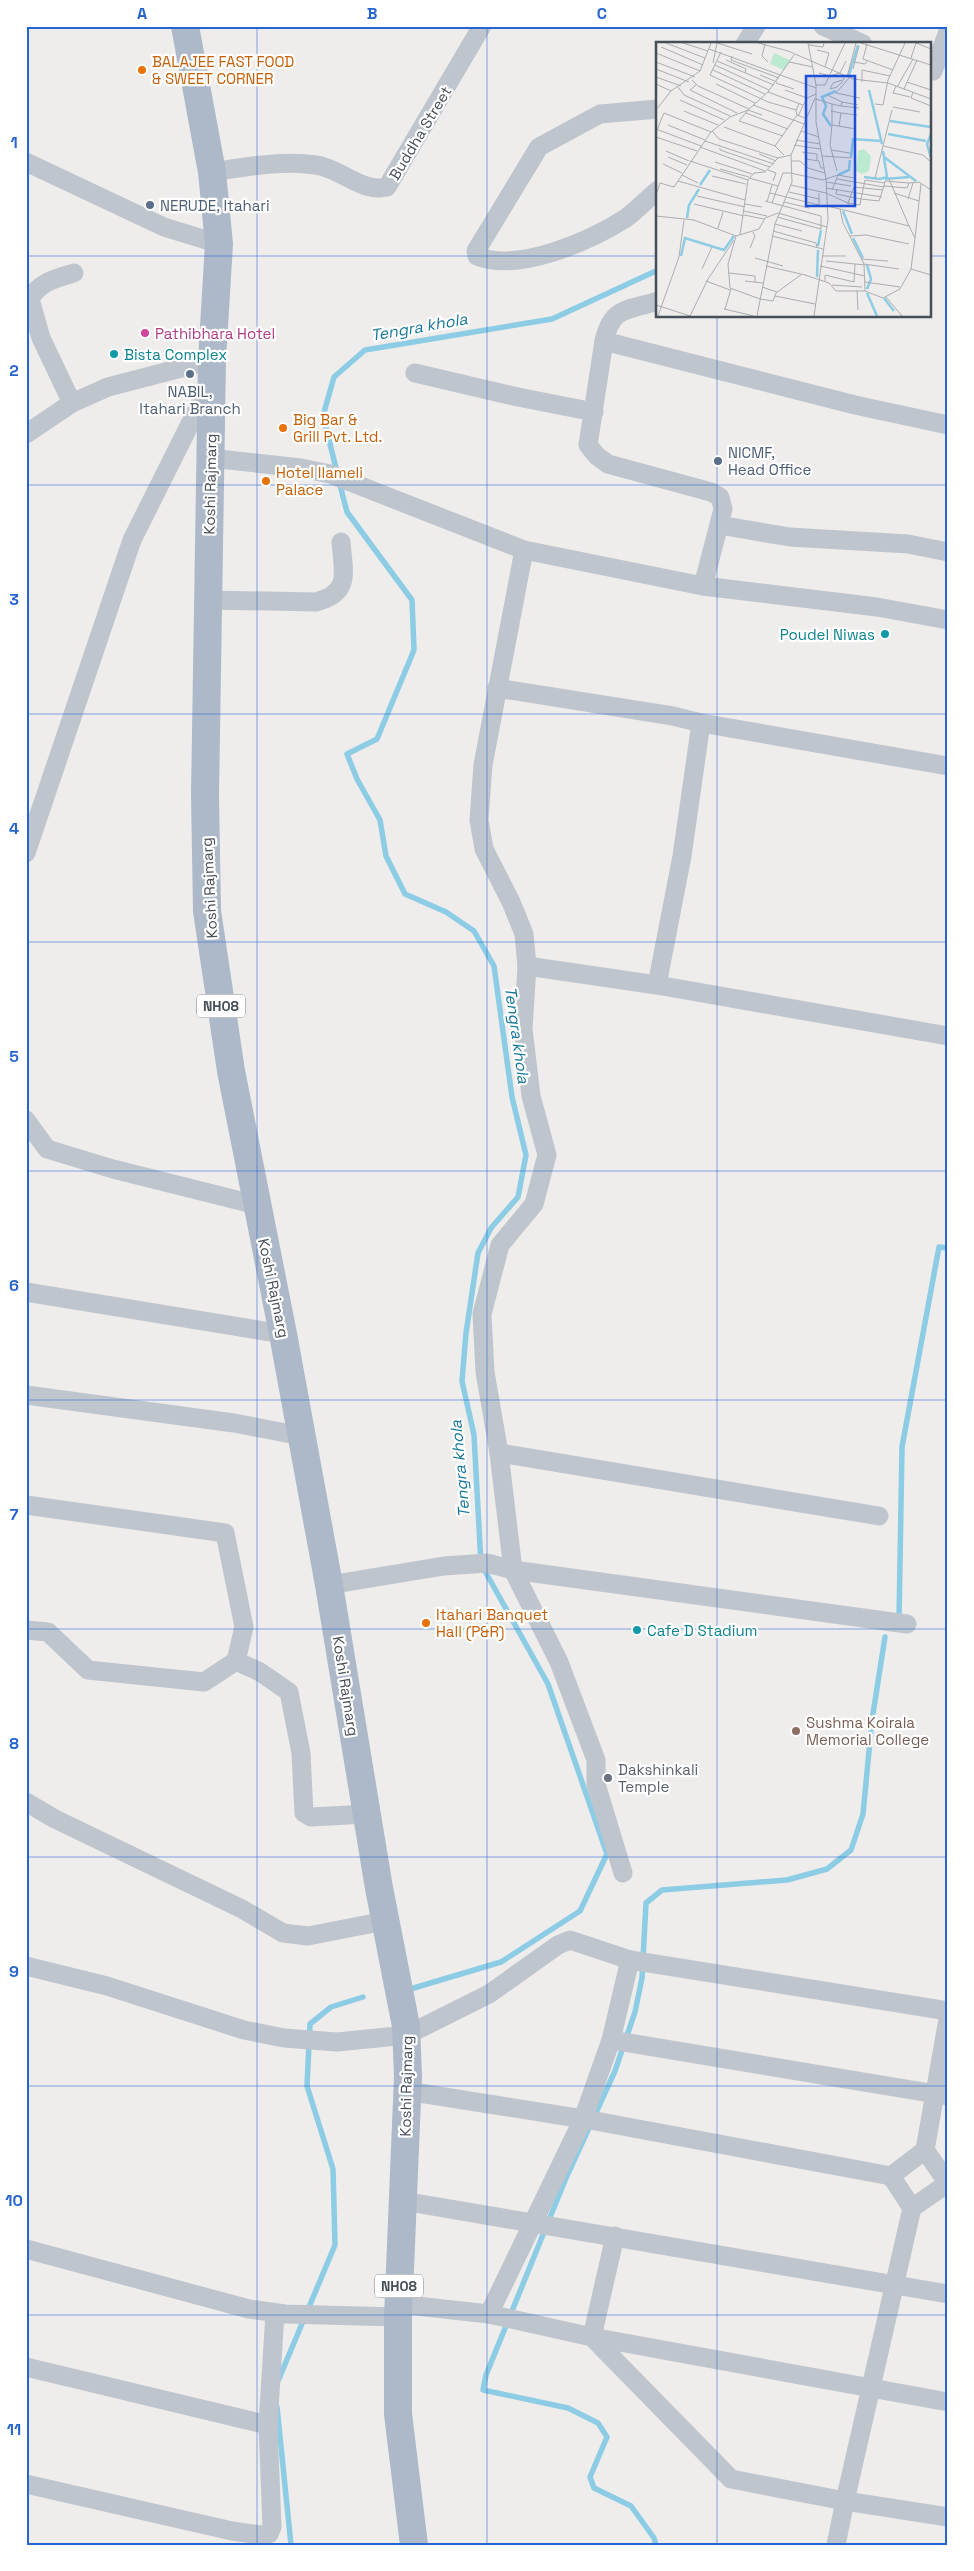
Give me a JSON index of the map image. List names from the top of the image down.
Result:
{
  "streets": {
    "main road": ["Koshi Rajmarg", "NH08"],
    "street": ["Buddha Street"]
  },
  "crossings": [
    ["Buddha Street", "Koshi Rajmarg"]
  ],
  "water": ["Tengra khola"],
  "places": [
    "BALAJEE FAST FOOD & SWEET CORNER",
    "NERUDE, Itahari",
    "Pathibhara Hotel",
    "Bista Complex",
    "NABIL, Itahari Branch",
    "Big Bar & Grill Pvt. Ltd.",
    "NICMF, Head Office",
    "Hotel Ilameli Palace",
    "Poudel Niwas",
    "Itahari Banquet Hall (P&R)",
    "Cafe D Stadium",
    "Sushma Koirala Memorial College",
    "Dakshinkali Temple"
  ],
  "grid": {
    "columns": [
      "A",
      "B",
      "C",
      "D"
    ],
    "rows": [
      "1",
      "2",
      "3",
      "4",
      "5",
      "6",
      "7",
      "8",
      "9",
      "10",
      "11"
    ]
  }
}
